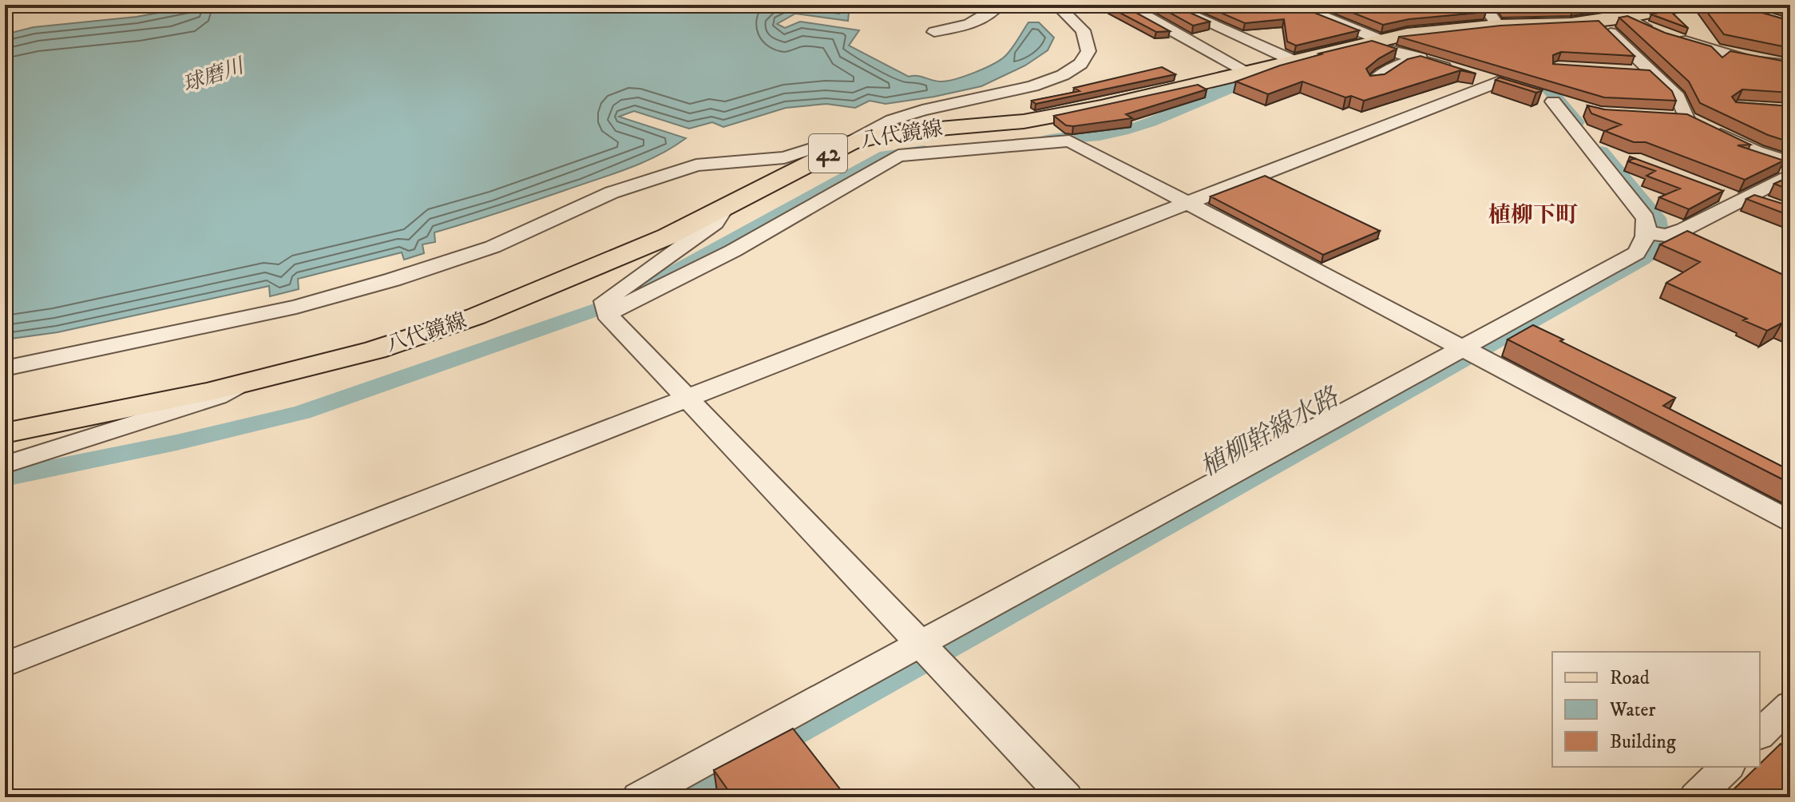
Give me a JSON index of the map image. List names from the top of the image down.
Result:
{
  "streets": {
    "main road": ["八代鏡線", "42"]
  },
  "districts": ["植柳下町"],
  "water": ["球磨川", "植柳幹線水路"],
  "legend": ["Road", "Water", "Building"]
}
